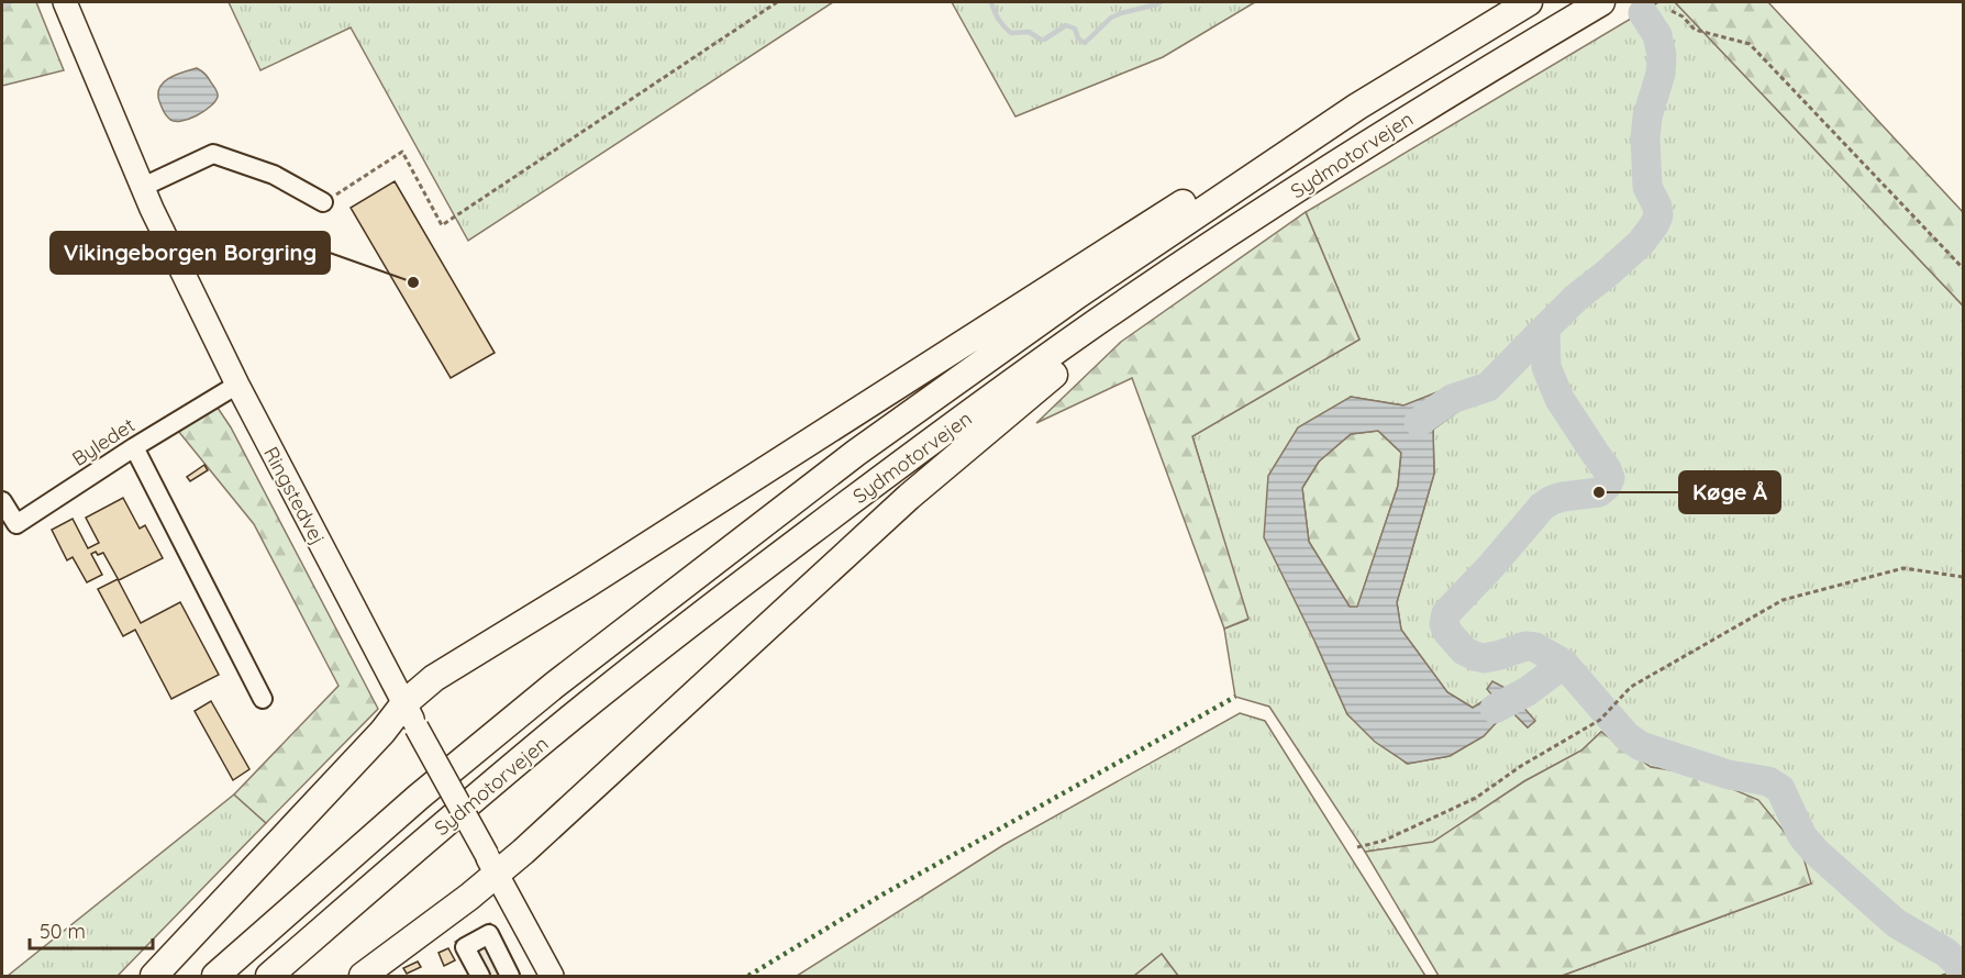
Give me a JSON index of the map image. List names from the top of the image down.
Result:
{
  "streets": {
    "highway": ["Sydmotorvejen"],
    "main road": ["Ringstedvej"],
    "street": ["Byledet"]
  },
  "crossings": [
    ["Byledet", "Ringstedvej"]
  ],
  "places": ["Vikingeborgen Borgring", "Køge Å"],
  "scale_bar": "50 m"
}
